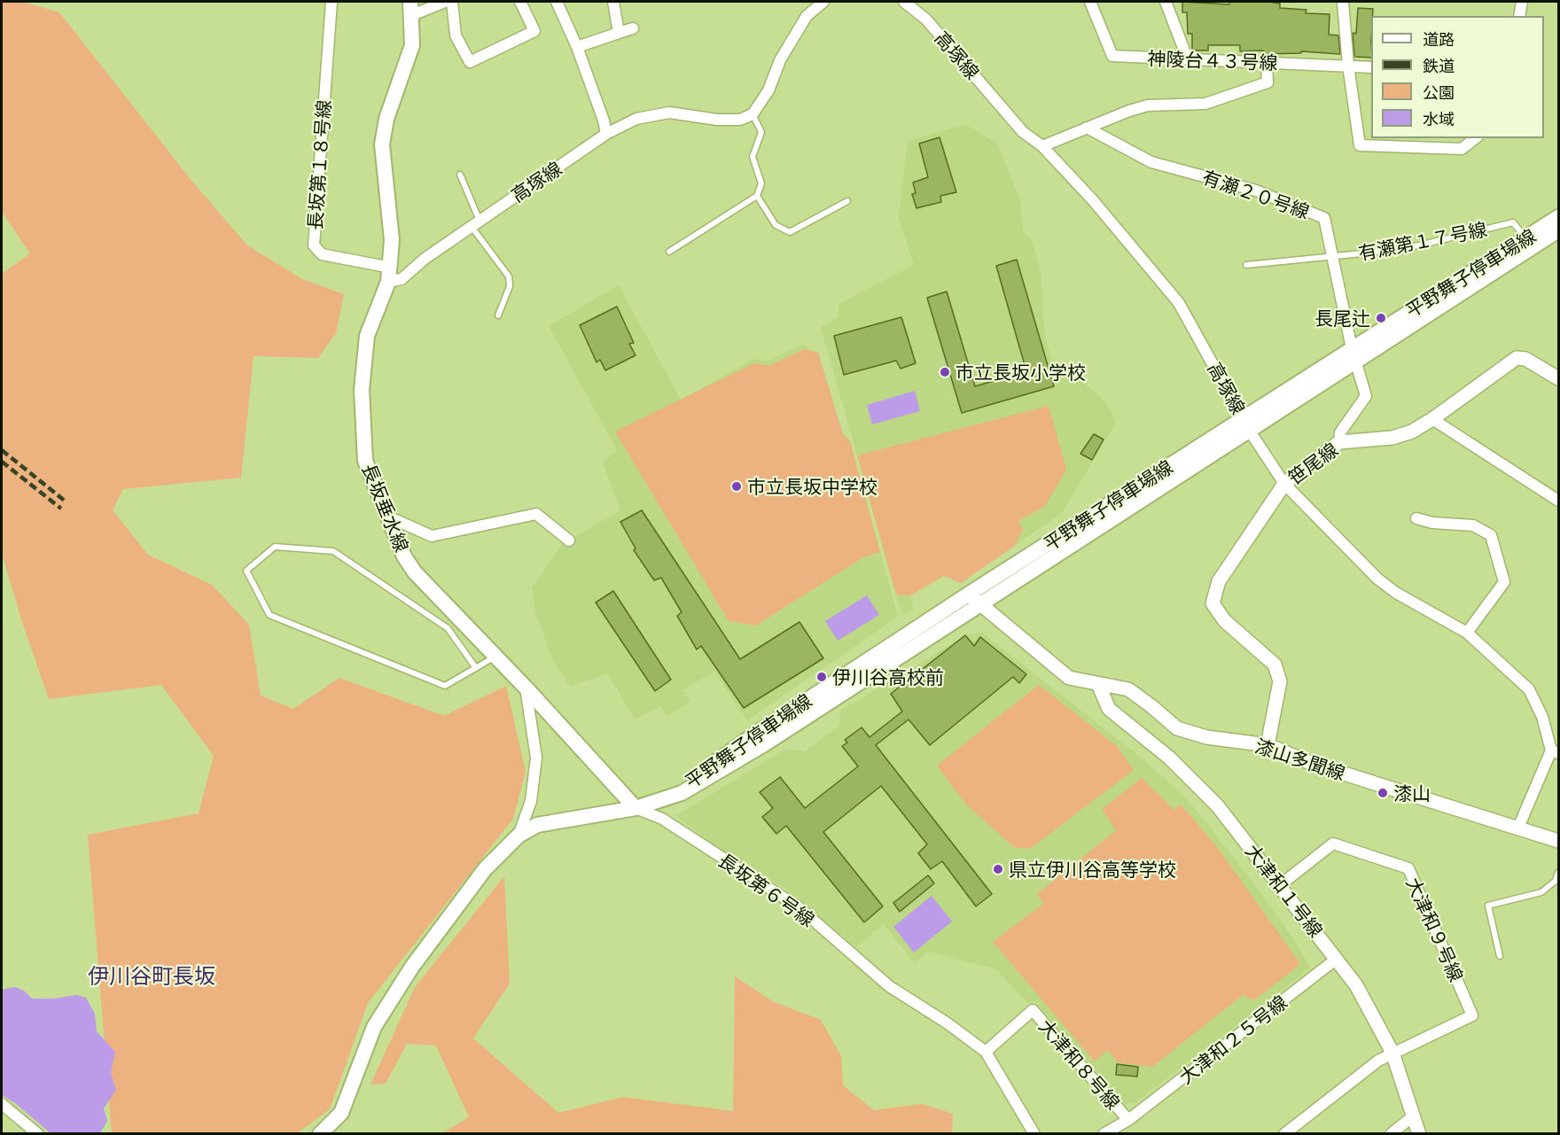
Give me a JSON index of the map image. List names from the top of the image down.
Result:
{
  "streets": {
    "main road": ["平野舞子停車場線", "長坂垂水線"],
    "street": [
      "高塚線",
      "神陵台４３号線",
      "長坂第１８号線",
      "有瀬２０号線",
      "笹尾線",
      "漆山多聞線",
      "長坂第６号線",
      "大津和１号線",
      "大津和９号線",
      "大津和２５号線",
      "大津和８号線"
    ],
    "lane": ["有瀬第１７号線"]
  },
  "crossings": [
    ["高塚線", "長坂第１８号線"],
    ["高塚線", "平野舞子停車場線"],
    ["高塚線", "笹尾線"],
    ["高塚線", "長坂垂水線"],
    ["長坂第１８号線", "長坂垂水線"],
    ["有瀬２０号線", "有瀬第１７号線"],
    ["有瀬２０号線", "平野舞子停車場線"],
    ["有瀬２０号線", "笹尾線"],
    ["有瀬第１７号線", "平野舞子停車場線"],
    ["平野舞子停車場線", "長坂垂水線"],
    ["平野舞子停車場線", "漆山多聞線"],
    ["平野舞子停車場線", "長坂第６号線"],
    ["笹尾線", "漆山多聞線"],
    ["長坂垂水線", "長坂第６号線"],
    ["漆山多聞線", "大津和１号線"],
    ["長坂第６号線", "大津和８号線"],
    ["大津和１号線", "大津和９号線"],
    ["大津和１号線", "大津和２５号線"],
    ["大津和２５号線", "大津和８号線"]
  ],
  "districts": ["伊川谷町長坂"],
  "places": [
    "長尾辻",
    "市立長坂小学校",
    "市立長坂中学校",
    "伊川谷高校前",
    "漆山",
    "県立伊川谷高等学校"
  ],
  "legend": [
    "道路",
    "鉄道",
    "公園",
    "水域"
  ]
}
